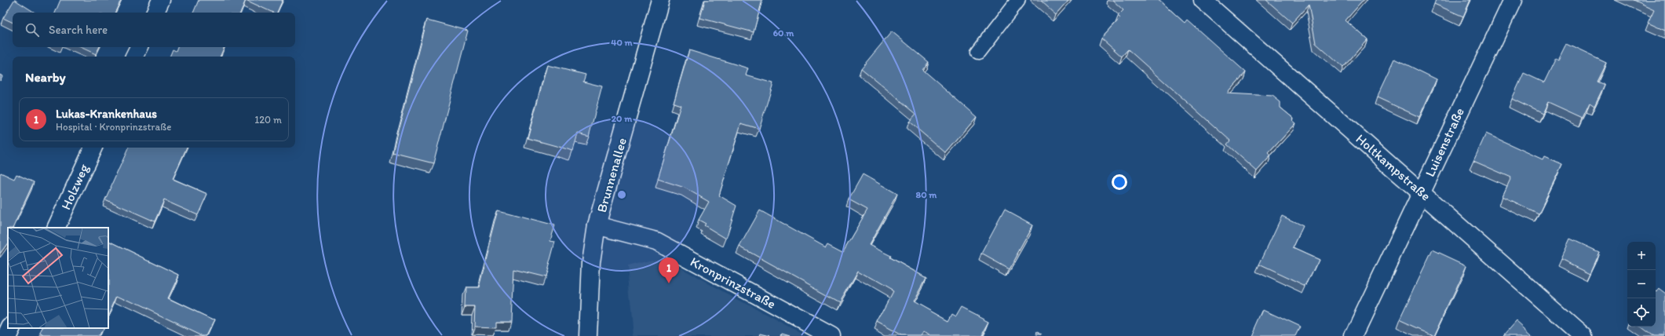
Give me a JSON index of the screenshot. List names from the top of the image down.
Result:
{
  "streets": {
    "street": [
      "Luisenstraße",
      "Holtkampstraße",
      "Brunnenallee",
      "Holzweg",
      "Kronprinzstraße"
    ]
  },
  "crossings": [
    ["Luisenstraße", "Holtkampstraße"],
    ["Brunnenallee", "Kronprinzstraße"]
  ],
  "page": {
    "search": "Search here",
    "heading": "Nearby",
    "list": [
      {
        "mark": "1",
        "name": "Lukas-Krankenhaus",
        "note": "Hospital · Kronprinzstraße",
        "value": "120 m"
      }
    ],
    "map_buttons": ["+", "−"],
    "pins": "1"
  },
  "rings": [
    "60 m",
    "40 m",
    "20 m",
    "80 m"
  ]
}
